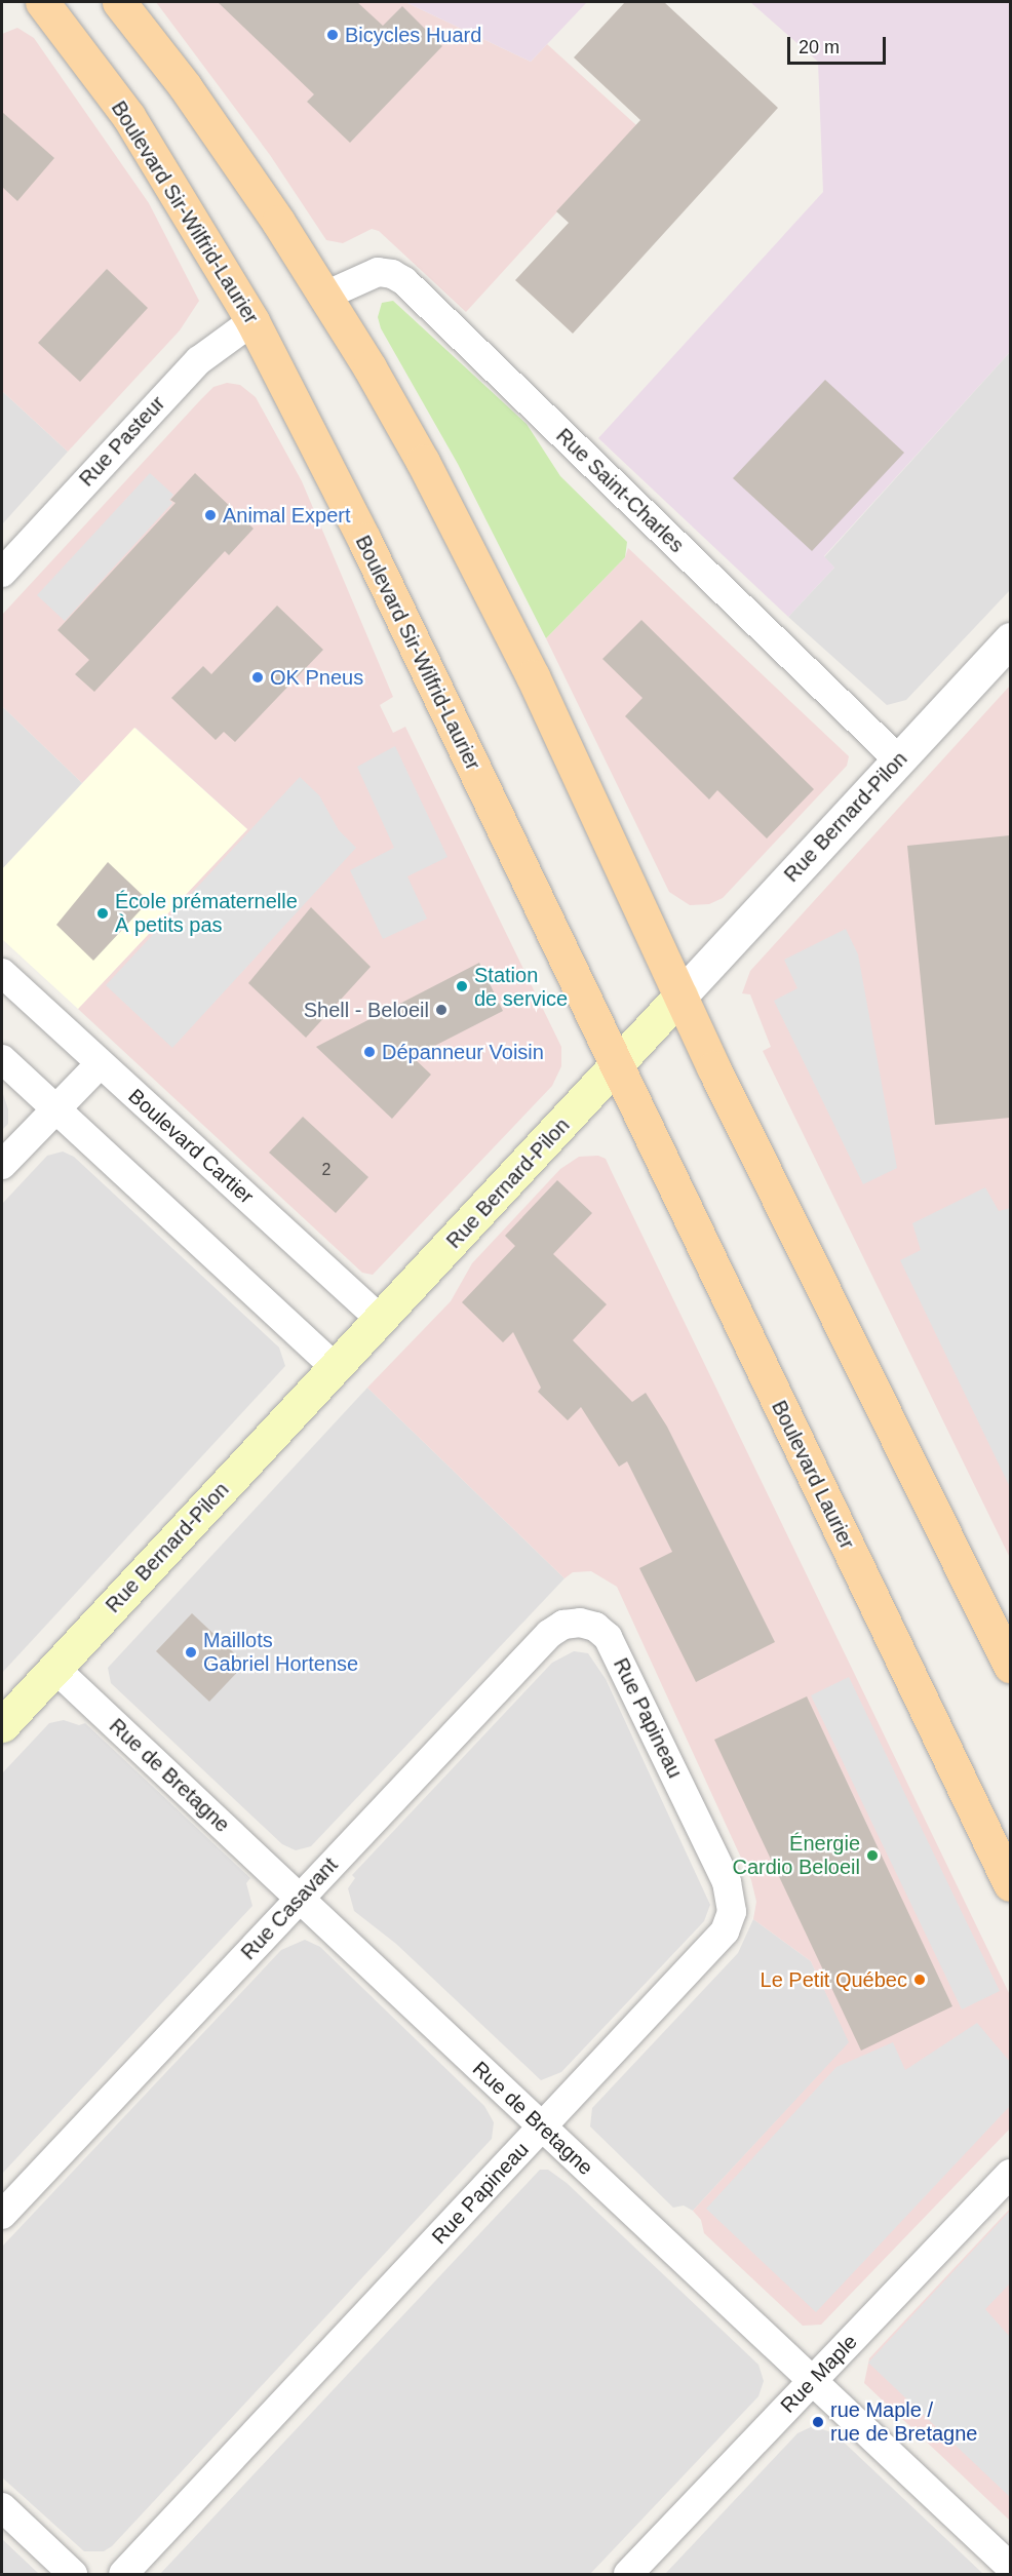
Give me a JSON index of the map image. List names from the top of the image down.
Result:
{
  "streets": {
    "main road": ["Boulevard Sir-Wilfrid-Laurier", "Rue Bernard-Pilon", "Boulevard Laurier"],
    "street": [
      "Rue Pasteur",
      "Rue Saint-Charles",
      "Boulevard Cartier",
      "Rue Papineau",
      "Rue de Bretagne",
      "Rue Casavant",
      "Rue Maple"
    ]
  },
  "crossings": [
    ["Boulevard Sir-Wilfrid-Laurier", "Rue Pasteur"],
    ["Boulevard Sir-Wilfrid-Laurier", "Rue Bernard-Pilon"],
    ["Boulevard Sir-Wilfrid-Laurier", "Boulevard Laurier"],
    ["Rue Saint-Charles", "Rue Bernard-Pilon"],
    ["Rue Bernard-Pilon", "Boulevard Cartier"],
    ["Rue Bernard-Pilon", "Boulevard Laurier"],
    ["Rue Bernard-Pilon", "Rue de Bretagne"],
    ["Rue Papineau", "Rue de Bretagne"],
    ["Rue Papineau", "Rue Casavant"],
    ["Rue de Bretagne", "Rue Casavant"],
    ["Rue de Bretagne", "Rue Maple"]
  ],
  "places": [
    "Bicycles Huard",
    "Animal Expert",
    "OK Pneus",
    "École prématernelle À petits pas",
    "Station de service",
    "Shell - Beloeil",
    "Dépanneur Voisin",
    "Maillots Gabriel Hortense",
    "Énergie Cardio Beloeil",
    "Le Petit Québec",
    "rue Maple / rue de Bretagne"
  ],
  "house_numbers": ["2"],
  "scale_bar": "20 m"
}
